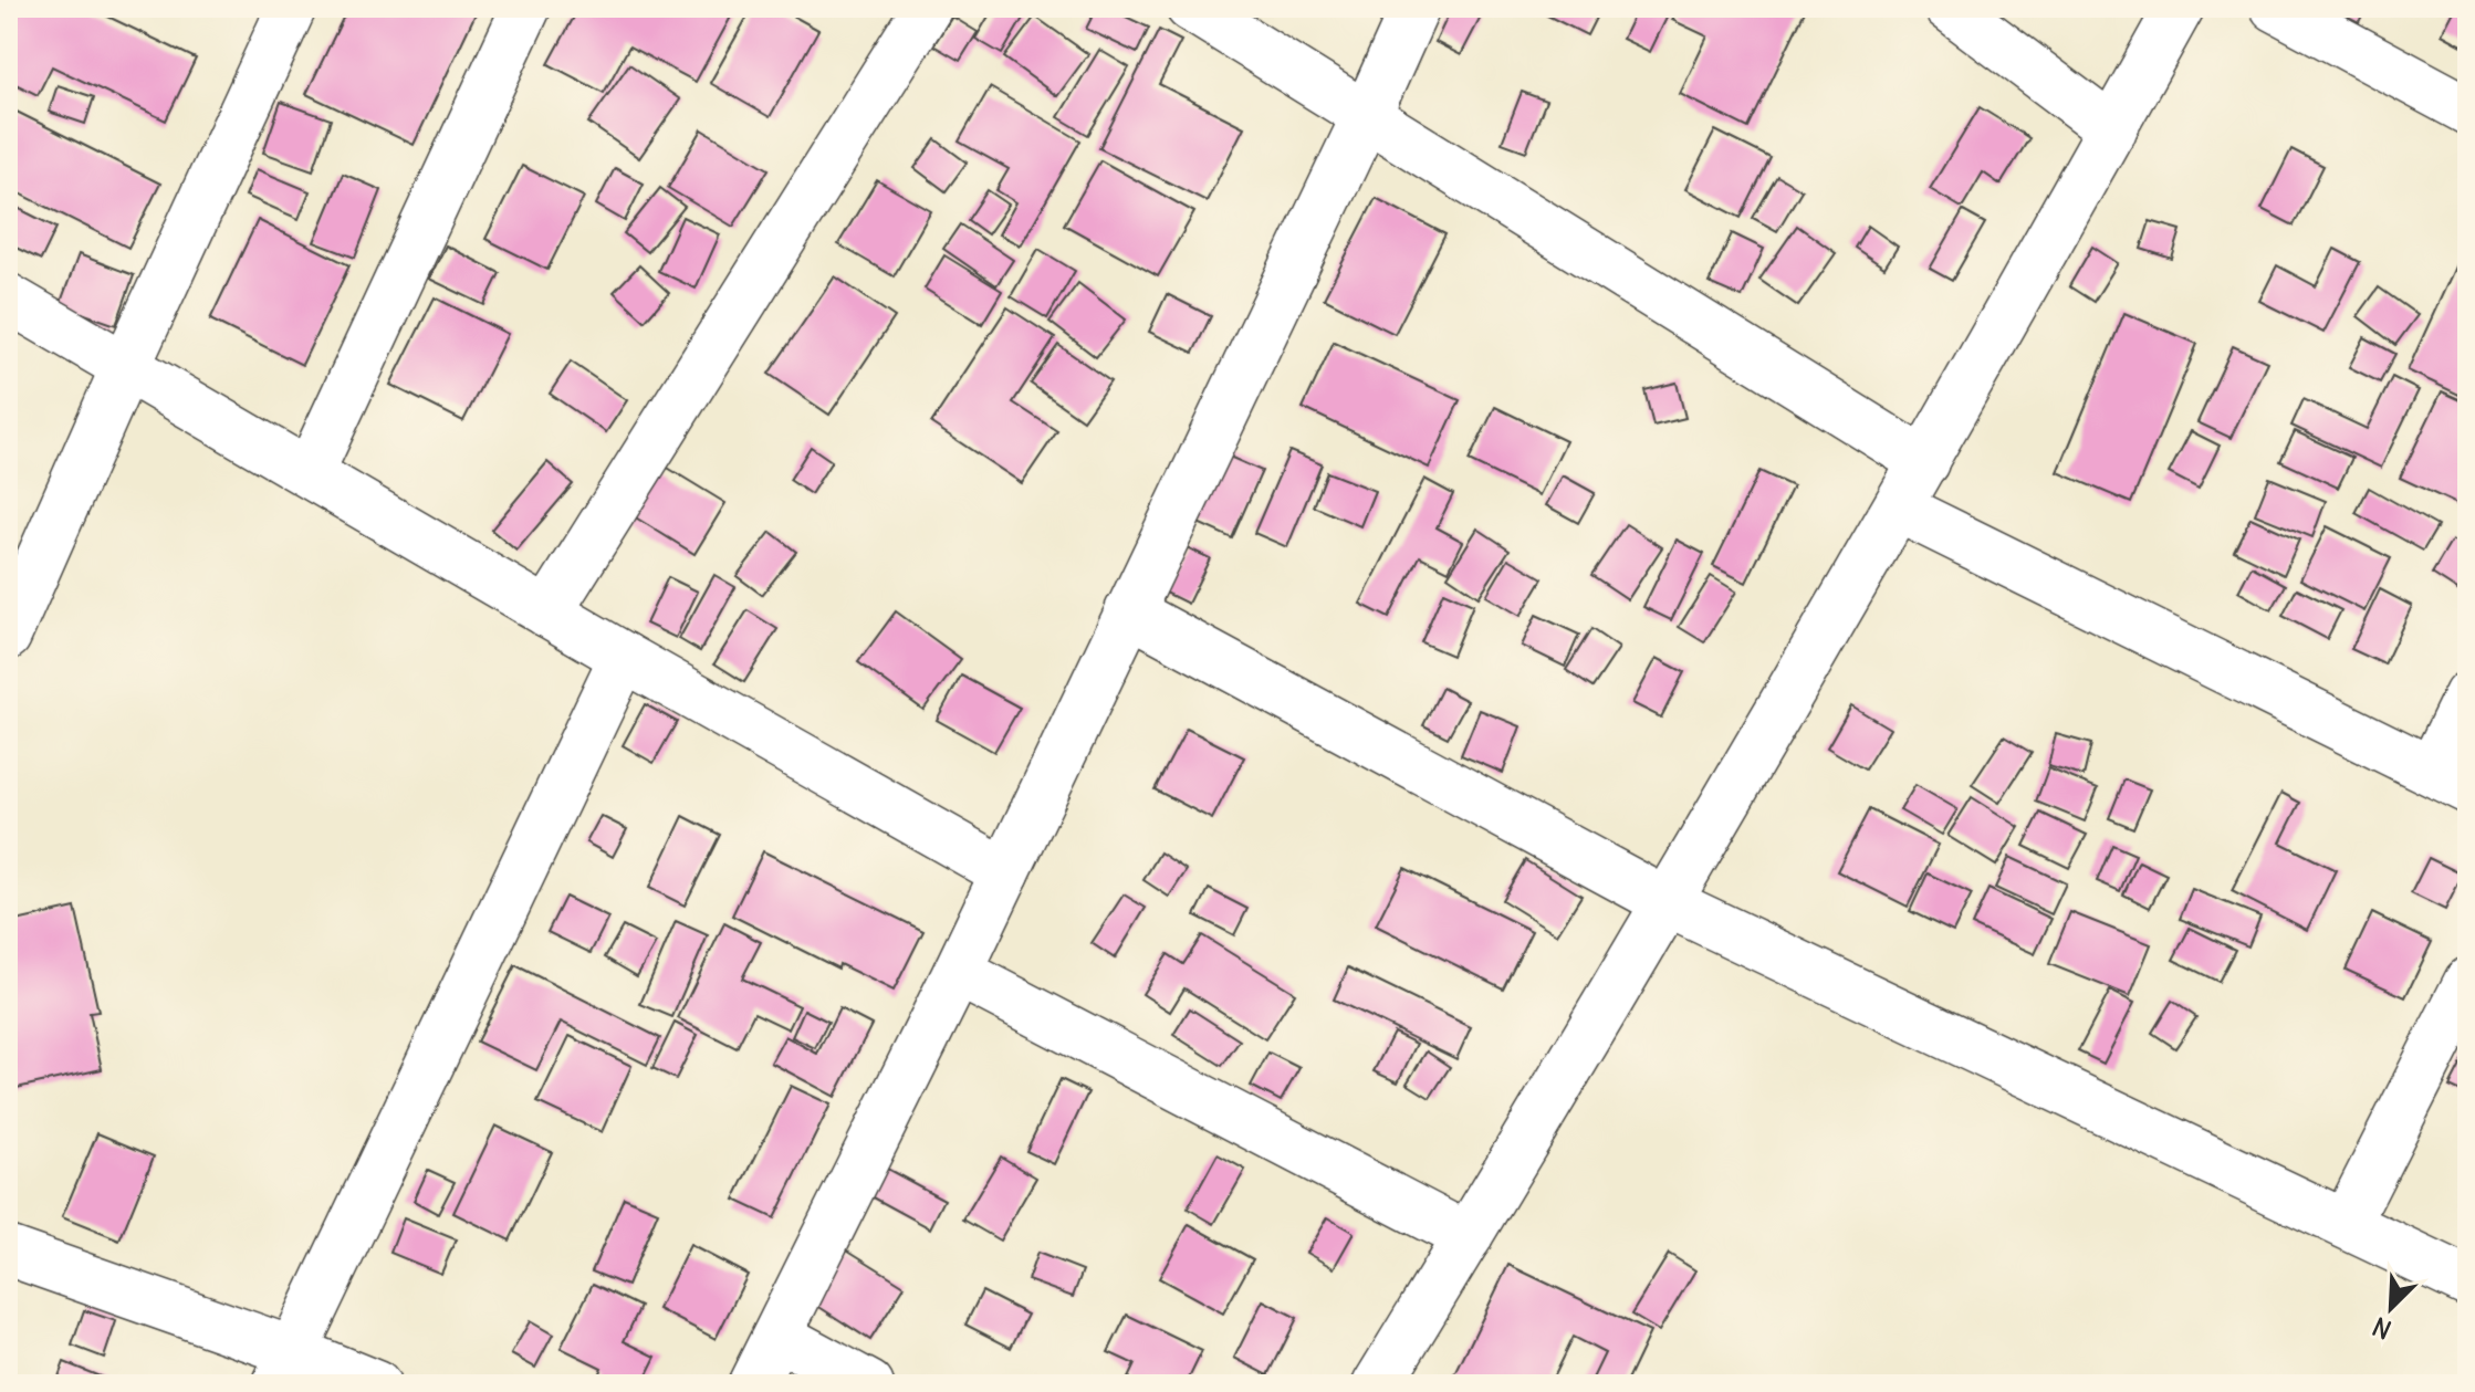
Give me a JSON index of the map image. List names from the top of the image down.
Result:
{
  "north": "bottom left"
}
